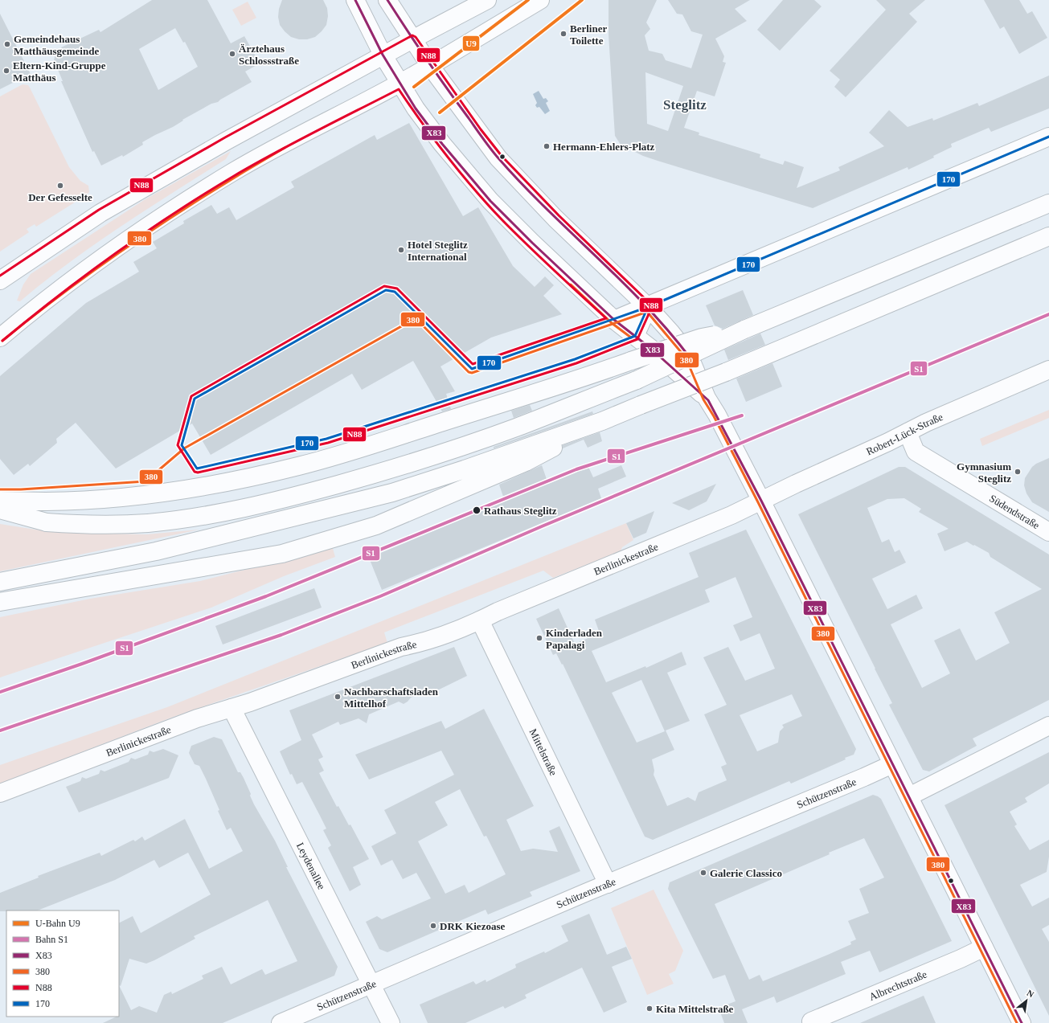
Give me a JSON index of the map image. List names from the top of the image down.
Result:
{
  "streets": {
    "main road": [
      "Robert-Lück-Straße",
      "Südendstraße",
      "Berlinickestraße",
      "Mittelstraße",
      "Schützenstraße",
      "Leydenallee",
      "Albrechtstraße"
    ]
  },
  "crossings": [
    ["Robert-Lück-Straße", "Südendstraße"],
    ["Robert-Lück-Straße", "Berlinickestraße"],
    ["Berlinickestraße", "Mittelstraße"],
    ["Berlinickestraße", "Leydenallee"],
    ["Mittelstraße", "Schützenstraße"],
    ["Schützenstraße", "Leydenallee"]
  ],
  "districts": ["Steglitz"],
  "places": [
    "Berliner Toilette",
    "Gemeindehaus Matthäusgemeinde",
    "Ärztehaus Schlossstraße",
    "Eltern-Kind-Gruppe Matthäus",
    "Hermann-Ehlers-Platz",
    "Der Gefesselte",
    "Hotel Steglitz International",
    "Gymnasium Steglitz",
    "Rathaus Steglitz",
    "Kinderladen Papalagi",
    "Nachbarschaftsladen Mittelhof",
    "Galerie Classico",
    "DRK Kiezoase",
    "Kita Mittelstraße"
  ],
  "lines": [
    "metro line U9",
    "transit line X83",
    "transit line N88",
    "transit line 170",
    "transit line 380",
    "rail line S1"
  ],
  "legend": [
    "U-Bahn U9",
    "Bahn S1",
    "X83",
    "380",
    "N88",
    "170"
  ],
  "north": "top right"
}
